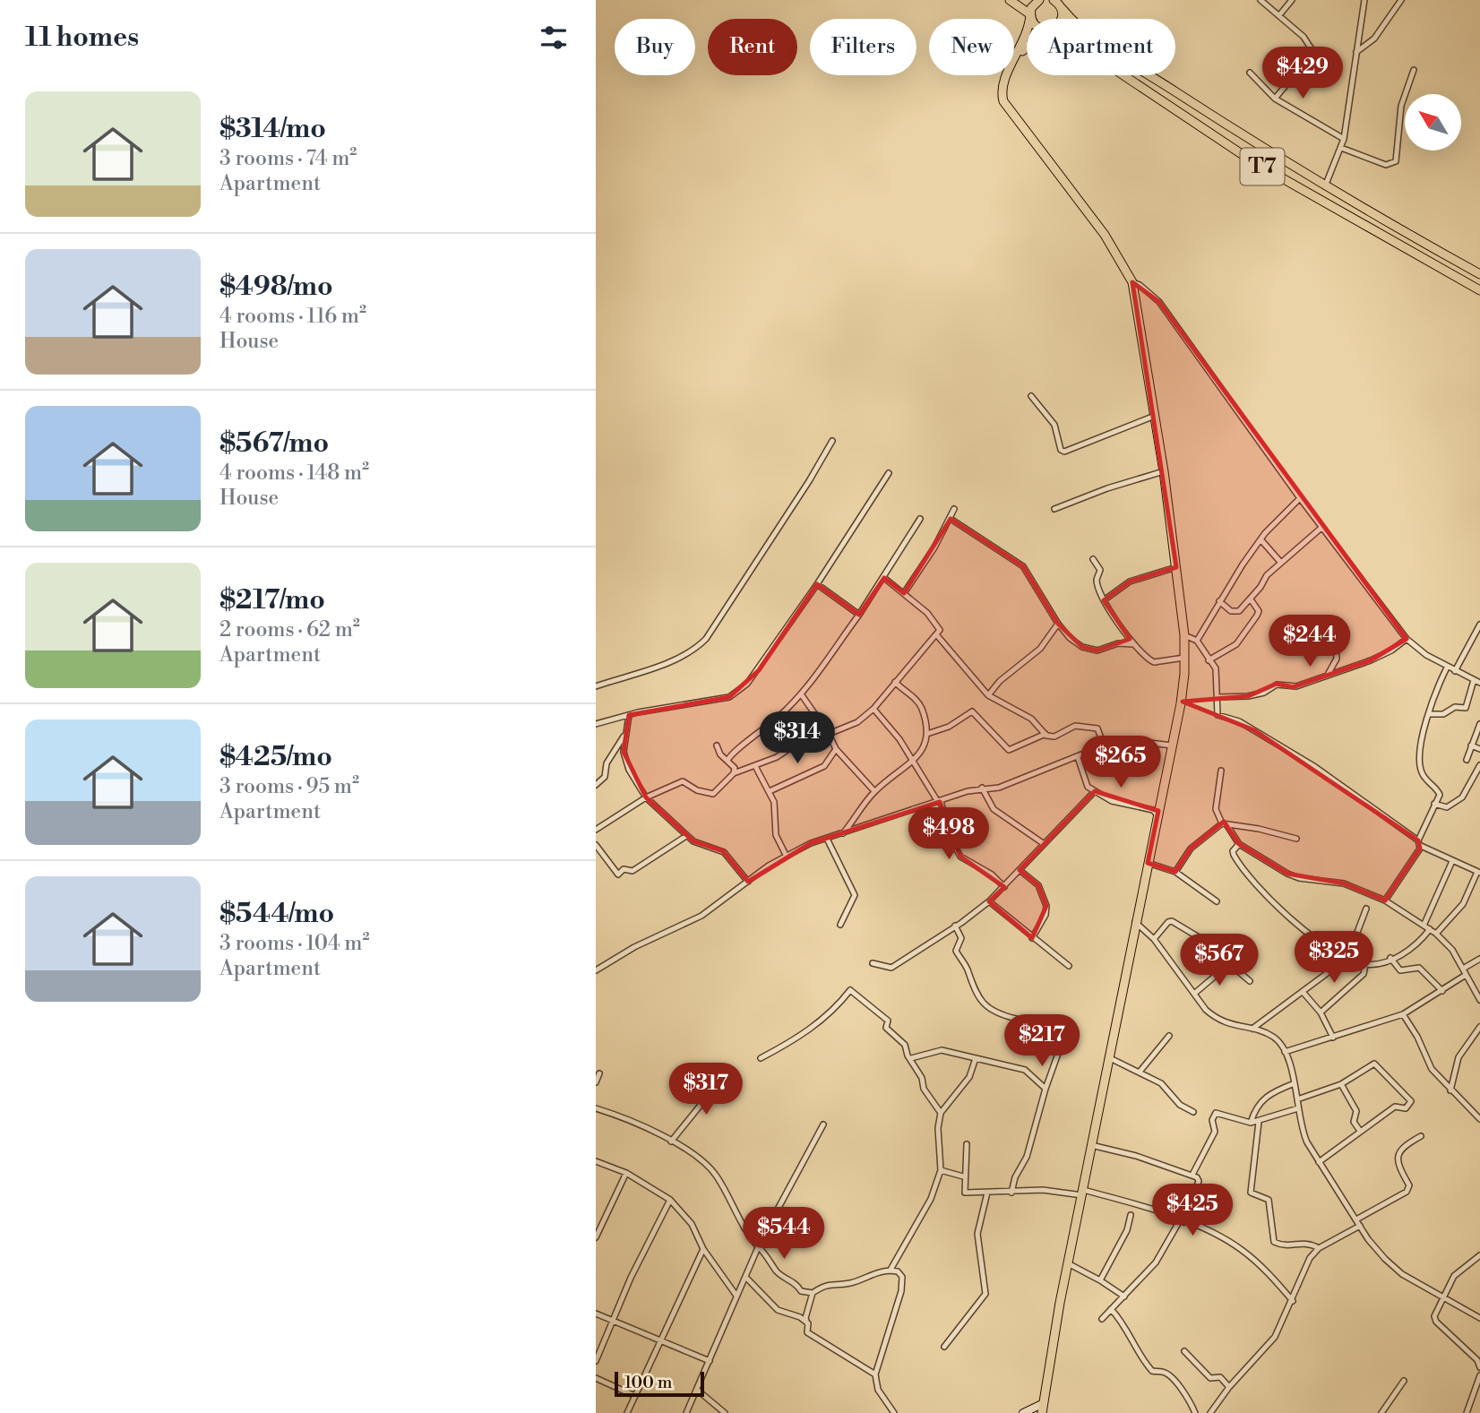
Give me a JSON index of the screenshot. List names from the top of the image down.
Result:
{
  "streets": {
    "main road": ["T7"]
  },
  "scale_bar": "100 m",
  "north": "top left",
  "page": {
    "heading": "11 homes",
    "chip": [
      "Buy",
      "Rent",
      "Filters",
      "New",
      "Apartment"
    ],
    "price": [
      "$429",
      "$244",
      "$314",
      "$265",
      "$498",
      "$325",
      "$567",
      "$217",
      "$317",
      "$425",
      "$544"
    ],
    "list": [
      {
        "name": "$314/mo",
        "note": "3 rooms · 74 m² · Apartment"
      },
      {
        "name": "$498/mo",
        "note": "4 rooms · 116 m² · House"
      },
      {
        "name": "$567/mo",
        "note": "4 rooms · 148 m² · House"
      },
      {
        "name": "$217/mo",
        "note": "2 rooms · 62 m² · Apartment"
      },
      {
        "name": "$425/mo",
        "note": "3 rooms · 95 m² · Apartment"
      },
      {
        "name": "$544/mo",
        "note": "3 rooms · 104 m² · Apartment"
      }
    ],
    "scale": "100 m"
  }
}
